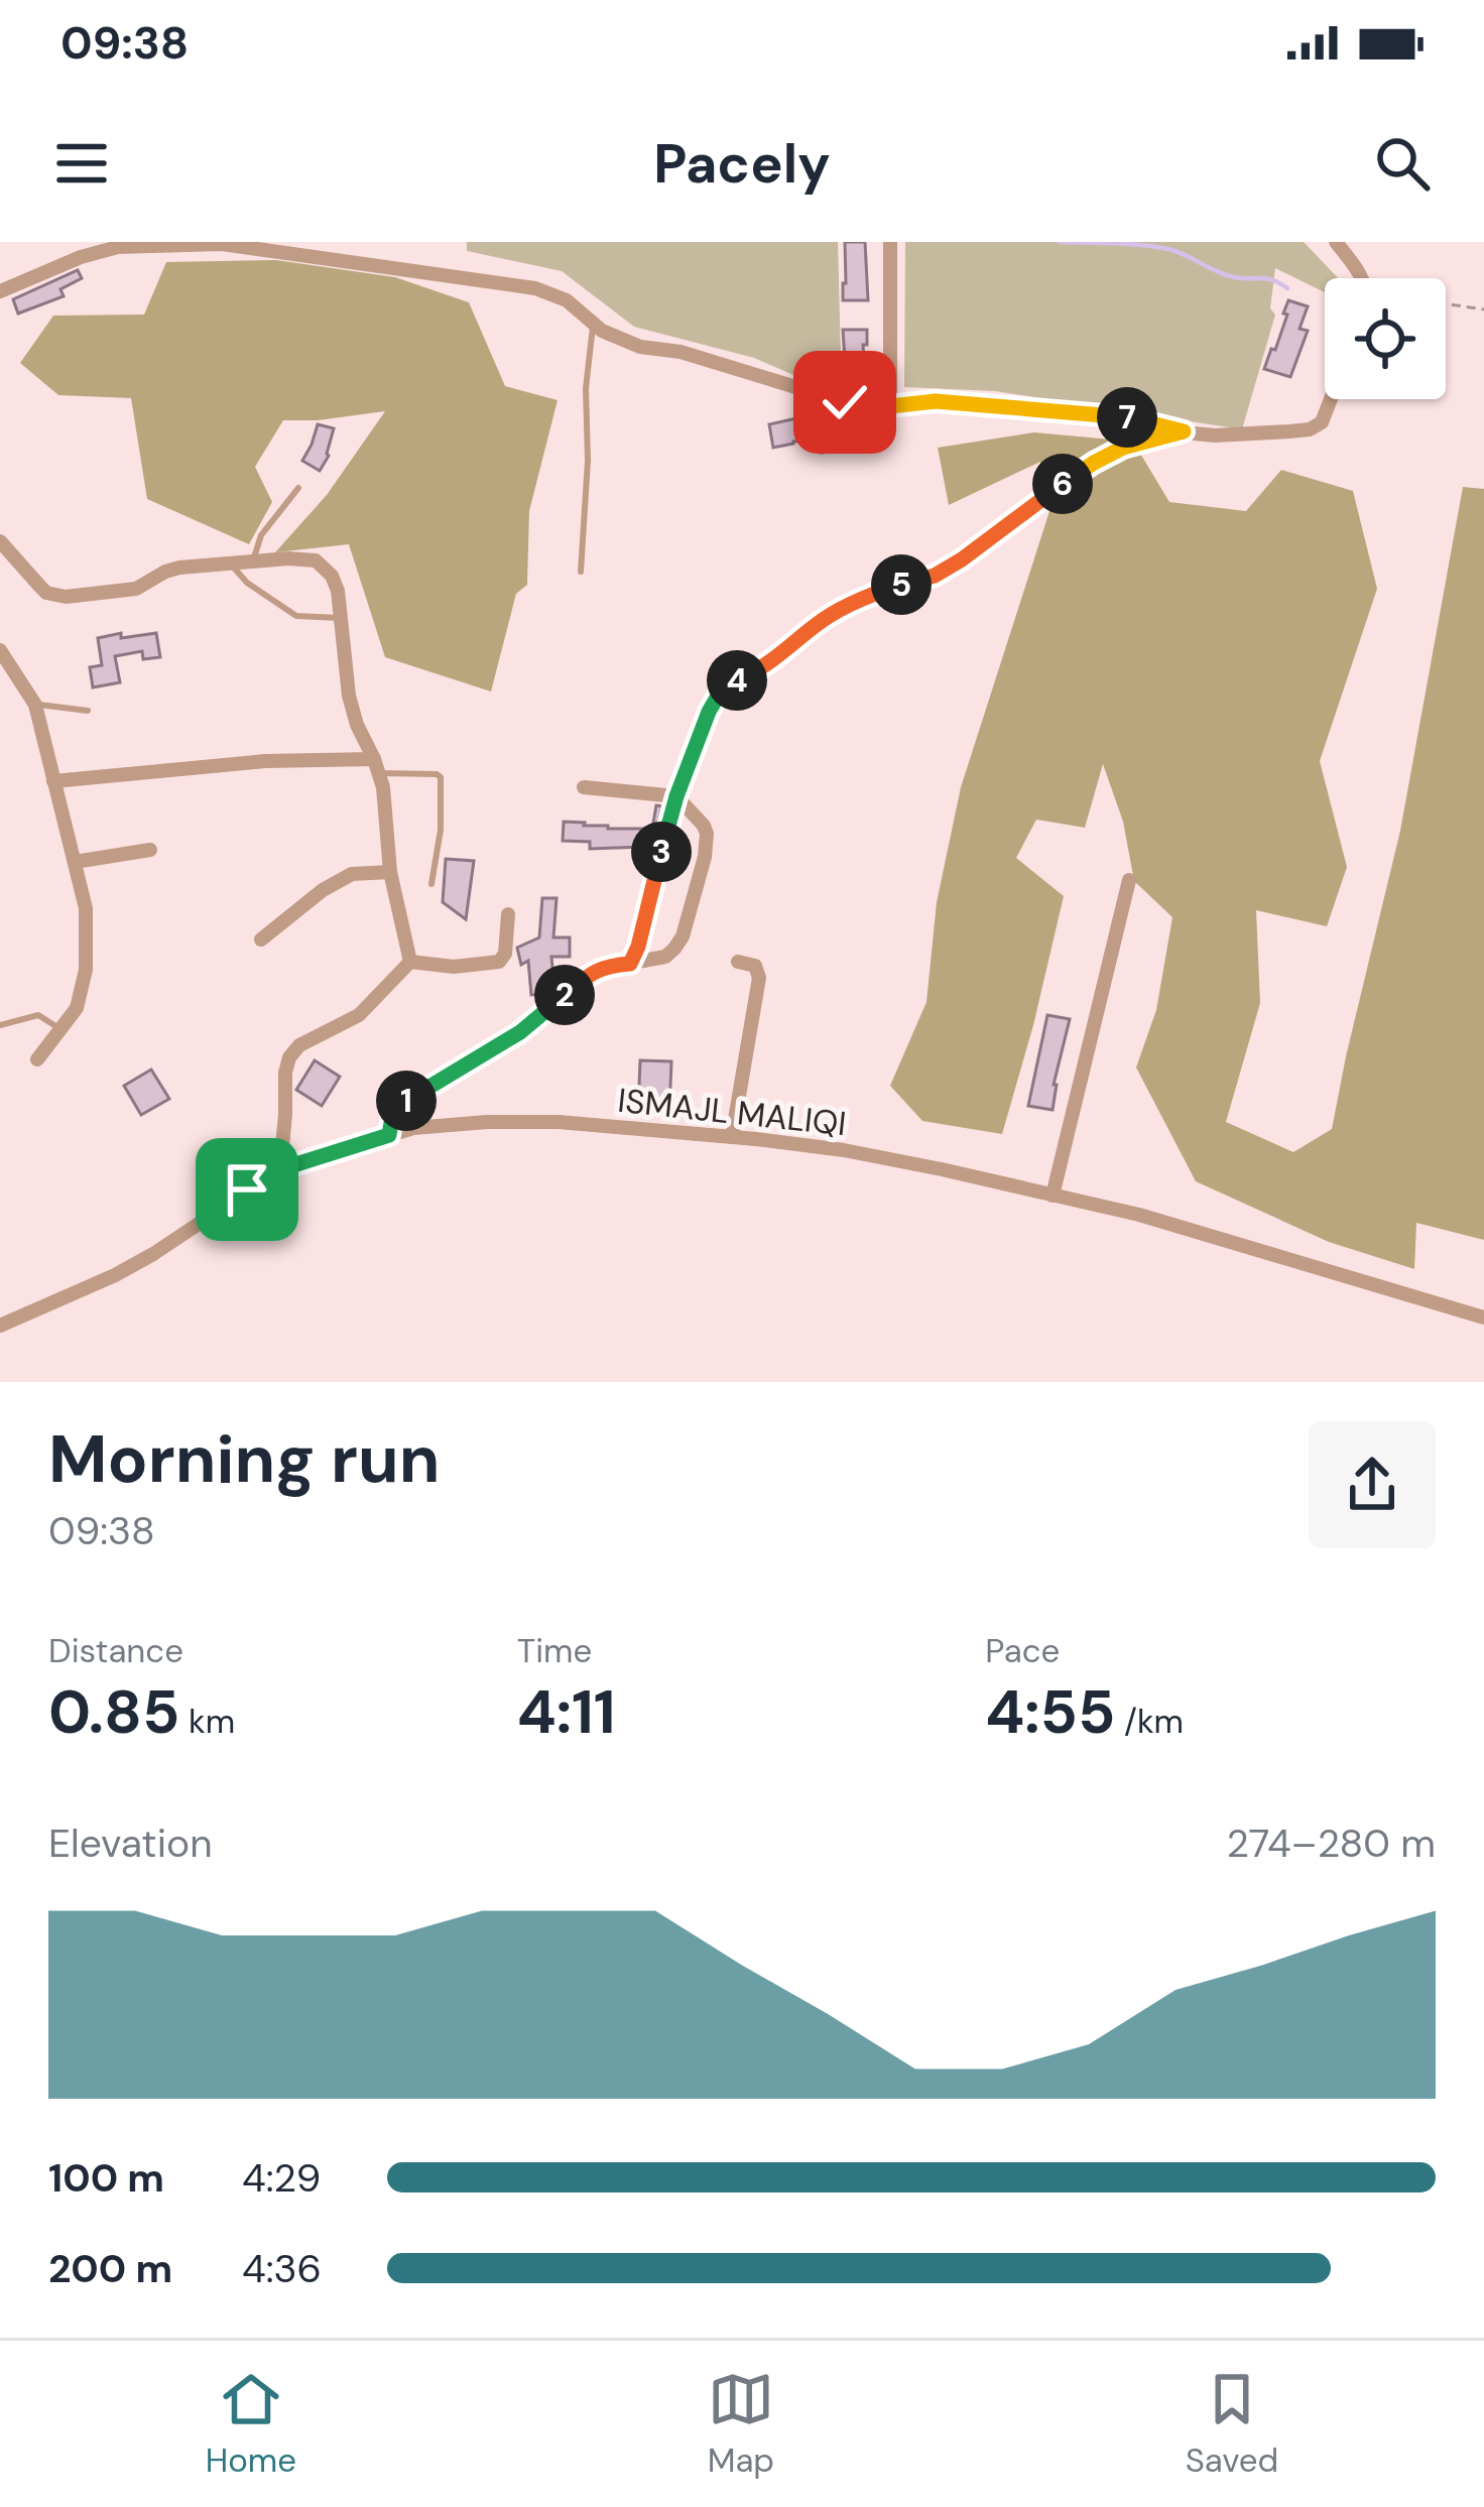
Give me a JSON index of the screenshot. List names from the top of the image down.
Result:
{
  "streets": {
    "street": ["ISMAJL MALIQI"]
  },
  "page": {
    "status": "09:38",
    "header": "Pacely",
    "pins": [
      "7",
      "6",
      "5",
      "4",
      "3",
      "2",
      "1"
    ],
    "heading": ["Morning run", "09:38"],
    "stats": [
      ["Distance", "0.85 km"],
      ["Time", "4:11"],
      ["Pace", "4:55 /km"]
    ],
    "chart": ["Elevation", "274–280 m"],
    "list": [
      {
        "name": "100 m",
        "note": "4:29"
      },
      {
        "name": "200 m",
        "note": "4:36"
      }
    ],
    "tabs": ["Home", "Map", "Saved"]
  }
}
